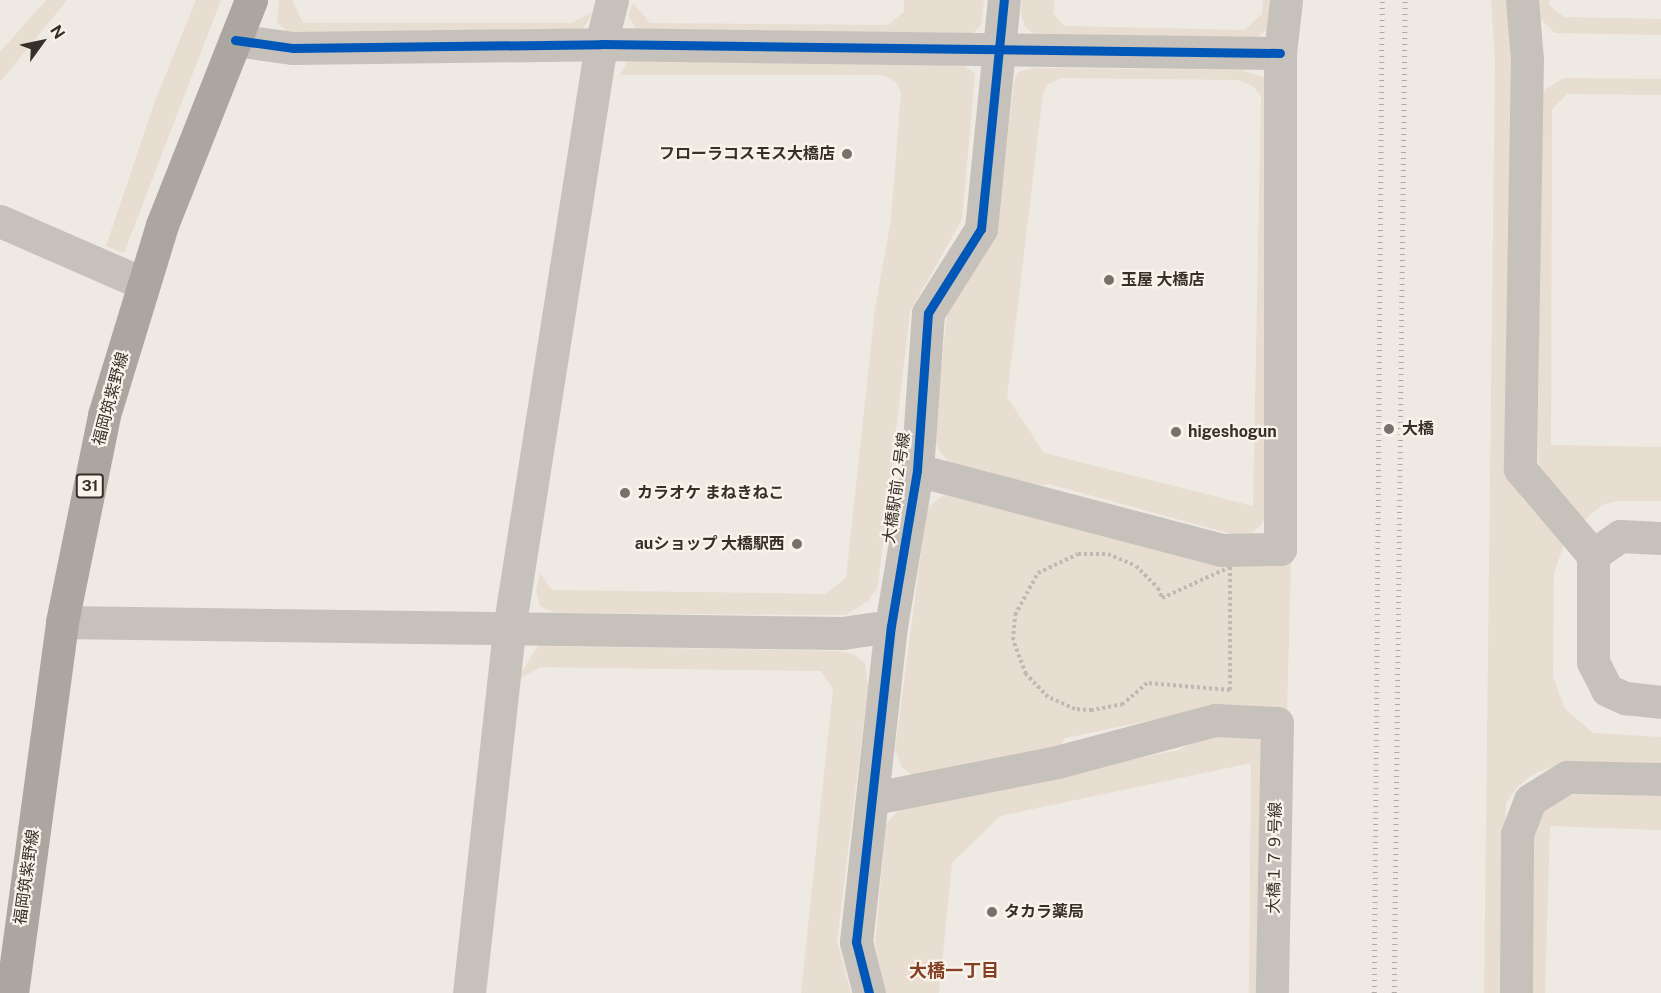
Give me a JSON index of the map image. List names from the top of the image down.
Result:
{
  "streets": {
    "main road": ["福岡筑紫野線", "31"],
    "street": ["大橋駅前２号線", "大橋１７９号線"]
  },
  "crossings": [
    ["大橋駅前２号線", "大橋１７９号線"]
  ],
  "districts": ["大橋一丁目"],
  "places": [
    "フローラコスモス大橋店",
    "玉屋 大橋店",
    "大橋",
    "higeshogun",
    "カラオケ まねきねこ",
    "auショップ 大橋駅西",
    "タカラ薬局"
  ],
  "north": "top right"
}
